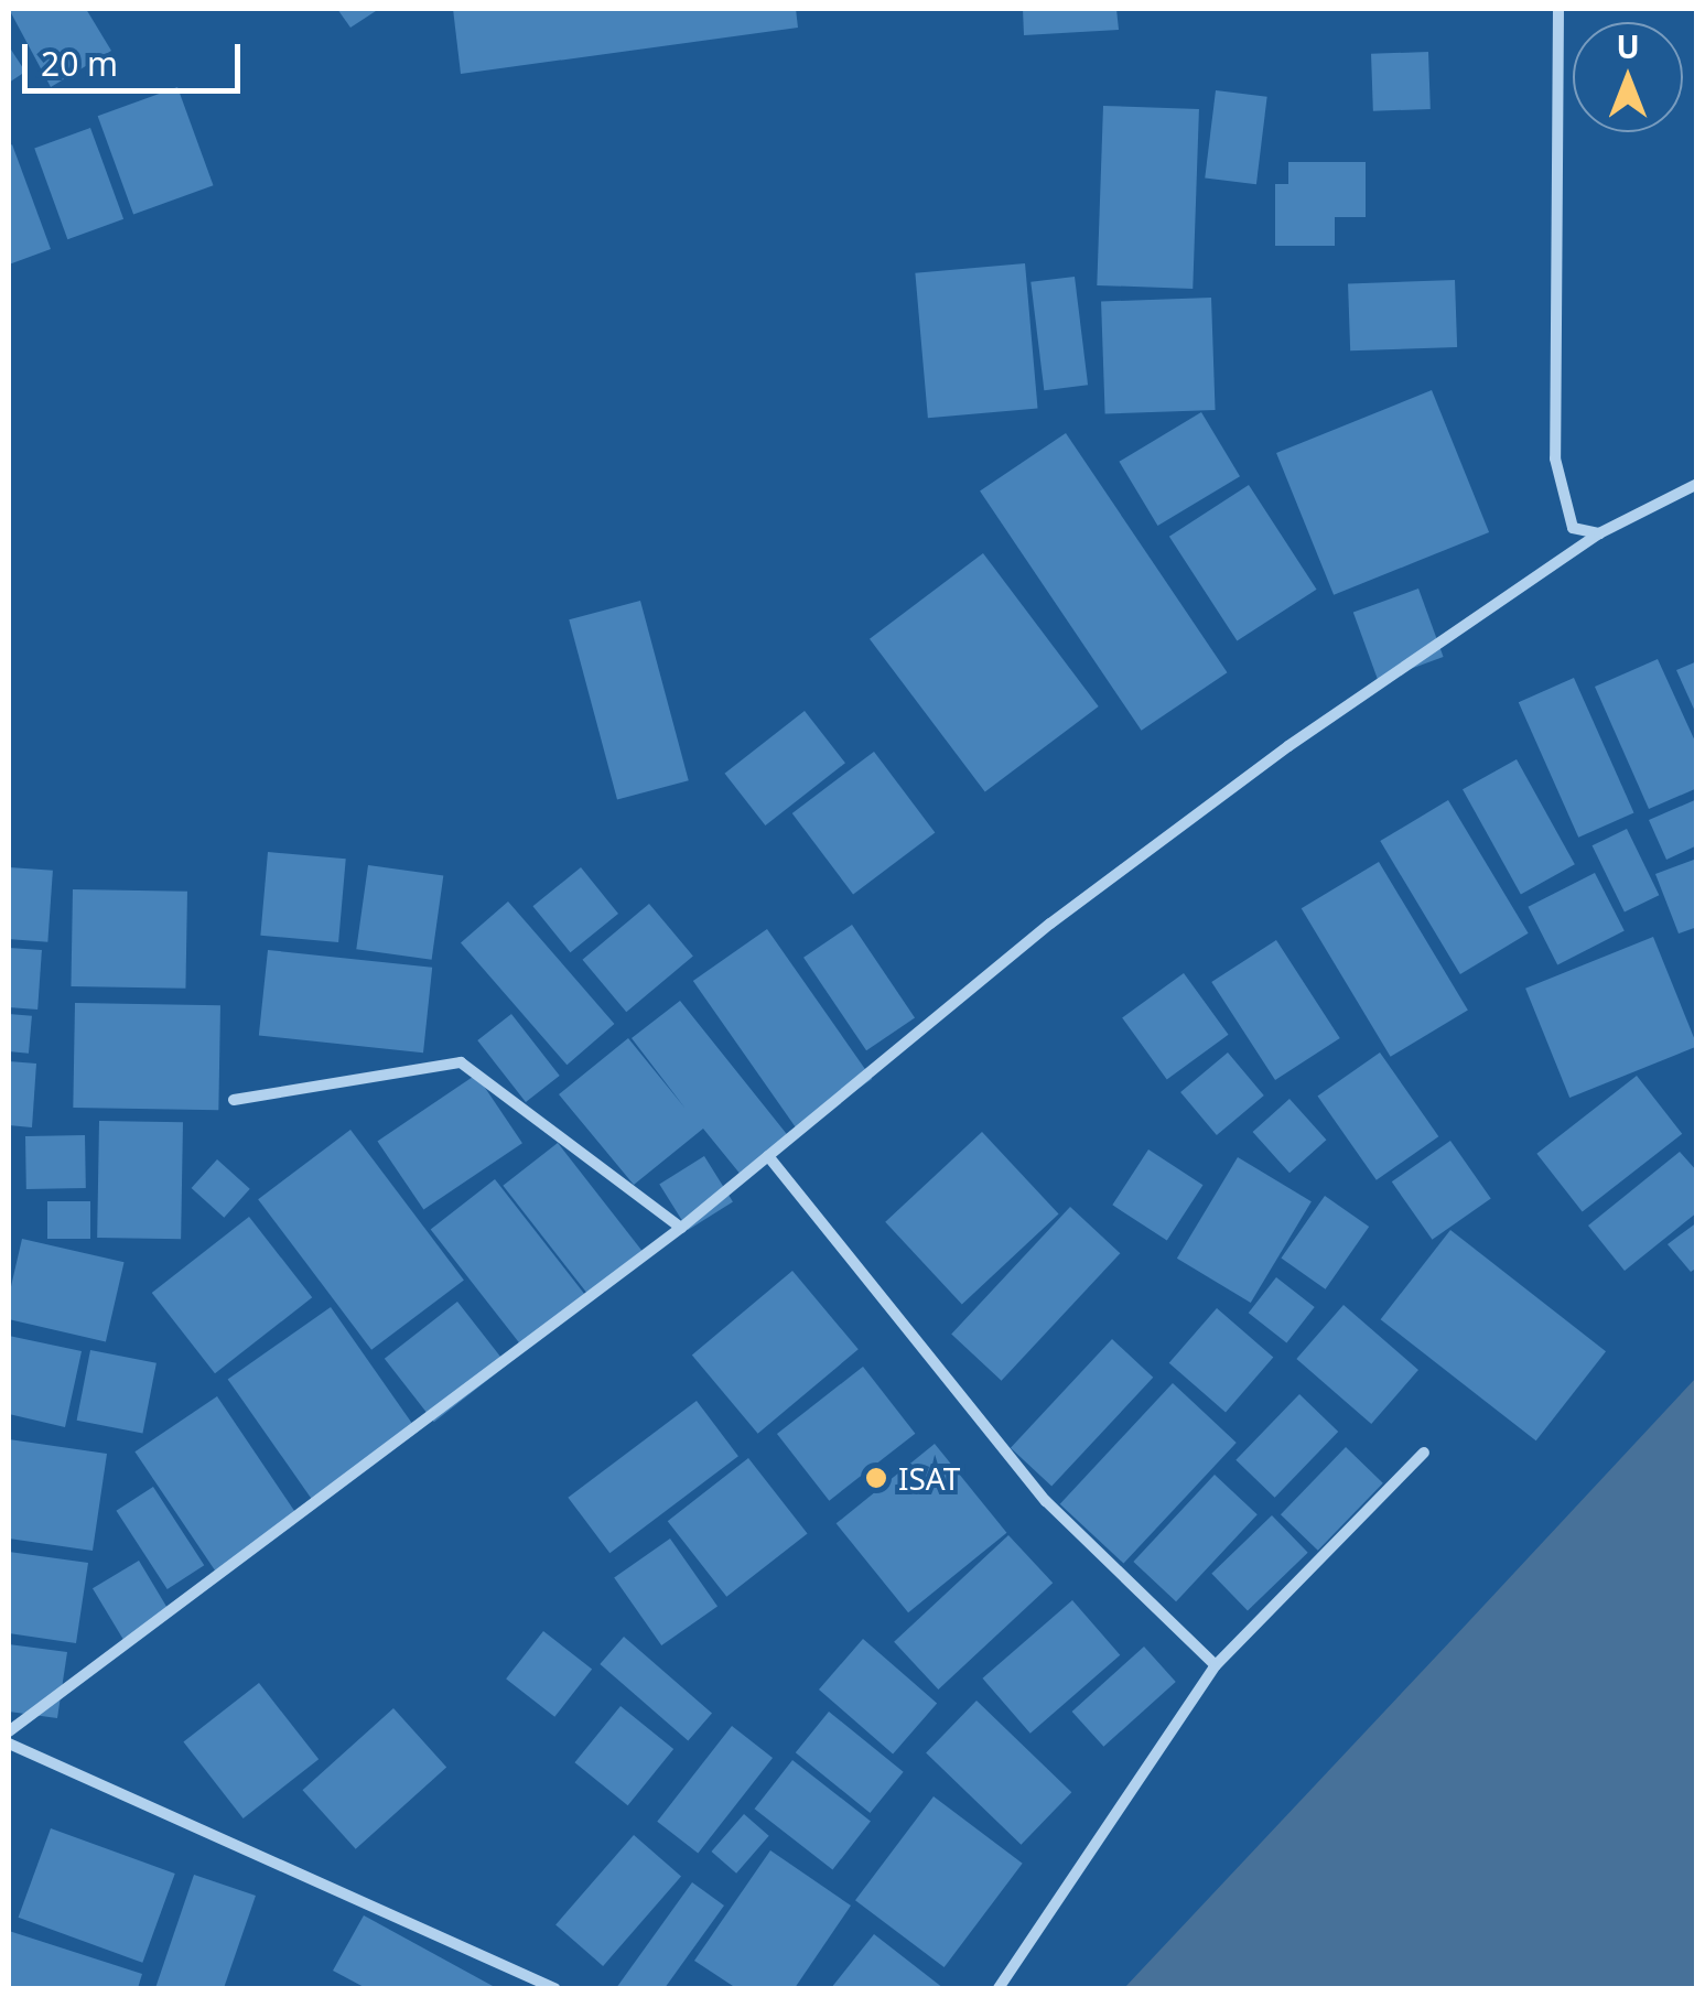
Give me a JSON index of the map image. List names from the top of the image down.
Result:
{
  "places": ["ISAT"],
  "scale_bar": "20 m",
  "north": "top"
}
